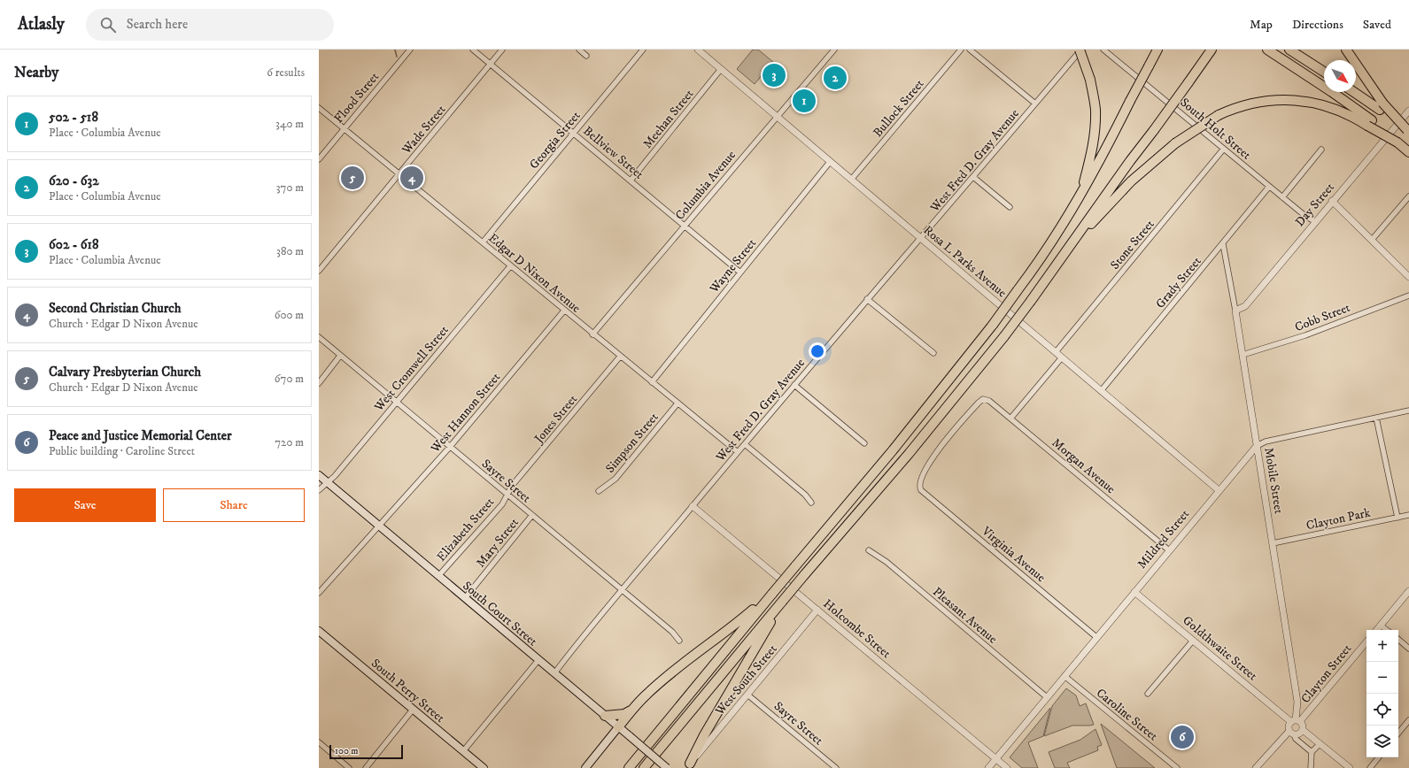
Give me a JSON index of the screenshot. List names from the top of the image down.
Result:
{
  "streets": {
    "main road": ["South Court Street", "South Perry Street"],
    "street": [
      "Flood Street",
      "Bullock Street",
      "Meehan Street",
      "South Holt Street",
      "Wade Street",
      "Georgia Street",
      "Bellview Street",
      "West Fred D. Gray Avenue",
      "Columbia Avenue",
      "Day Street",
      "Stone Street",
      "Rosa L Parks Avenue",
      "Wayne Street",
      "Edgar D Nixon Avenue",
      "Grady Street",
      "Cobb Street",
      "West Cromwell Street",
      "West Hannon Street",
      "Jones Street",
      "Simpson Street",
      "Morgan Avenue",
      "Sayre Street",
      "Mobile Street",
      "Clayton Park",
      "Elizabeth Street",
      "Mildred Street",
      "Mary Street",
      "Virginia Avenue",
      "Pleasant Avenue",
      "Holcombe Street",
      "Goldthwaite Street",
      "Clayton Street",
      "West South Street",
      "Caroline Street"
    ]
  },
  "crossings": [
    ["Flood Street", "Edgar D Nixon Avenue"],
    ["Bullock Street", "Rosa L Parks Avenue"],
    ["Meehan Street", "Bellview Street"],
    ["Meehan Street", "Rosa L Parks Avenue"],
    ["South Holt Street", "Day Street"],
    ["South Holt Street", "Stone Street"],
    ["South Holt Street", "Grady Street"],
    ["Wade Street", "Bellview Street"],
    ["Wade Street", "Edgar D Nixon Avenue"],
    ["Georgia Street", "Bellview Street"],
    ["Georgia Street", "Edgar D Nixon Avenue"],
    ["Bellview Street", "Columbia Avenue"],
    ["Bellview Street", "Wayne Street"],
    ["West Fred D. Gray Avenue", "Rosa L Parks Avenue"],
    ["West Fred D. Gray Avenue", "Edgar D Nixon Avenue"],
    ["West Fred D. Gray Avenue", "Sayre Street"],
    ["West Fred D. Gray Avenue", "South Court Street"],
    ["West Fred D. Gray Avenue", "Holcombe Street"],
    ["Columbia Avenue", "Rosa L Parks Avenue"],
    ["Columbia Avenue", "Edgar D Nixon Avenue"],
    ["Day Street", "Mobile Street"],
    ["Stone Street", "Rosa L Parks Avenue"],
    ["Rosa L Parks Avenue", "Wayne Street"],
    ["Rosa L Parks Avenue", "Grady Street"],
    ["Rosa L Parks Avenue", "Mildred Street"],
    ["Wayne Street", "Edgar D Nixon Avenue"],
    ["Edgar D Nixon Avenue", "West Cromwell Street"],
    ["Edgar D Nixon Avenue", "West Hannon Street"],
    ["Edgar D Nixon Avenue", "Jones Street"],
    ["Edgar D Nixon Avenue", "Simpson Street"],
    ["Grady Street", "Mobile Street"],
    ["Cobb Street", "Mobile Street"],
    ["West Cromwell Street", "Sayre Street"],
    ["West Cromwell Street", "South Court Street"],
    ["West Hannon Street", "Sayre Street"],
    ["West Hannon Street", "South Court Street"],
    ["Jones Street", "Sayre Street"],
    ["Jones Street", "Elizabeth Street"],
    ["Morgan Avenue", "Mildred Street"],
    ["Morgan Avenue", "Virginia Avenue"],
    ["Sayre Street", "Elizabeth Street"],
    ["Sayre Street", "Mary Street"],
    ["Sayre Street", "West South Street"],
    ["Mobile Street", "Clayton Park"],
    ["Mobile Street", "Mildred Street"],
    ["Mobile Street", "Goldthwaite Street"],
    ["Mobile Street", "Clayton Street"],
    ["Elizabeth Street", "South Court Street"],
    ["Mildred Street", "Virginia Avenue"],
    ["Mildred Street", "Pleasant Avenue"],
    ["Mildred Street", "Holcombe Street"],
    ["Mildred Street", "Goldthwaite Street"],
    ["Mildred Street", "Caroline Street"],
    ["Mary Street", "South Court Street"],
    ["Holcombe Street", "West South Street"],
    ["Goldthwaite Street", "Clayton Street"]
  ],
  "scale_bar": "100 m",
  "north": "bottom right",
  "page": {
    "header": "Atlasly",
    "search": "Search here",
    "nav": ["Map", "Directions", "Saved"],
    "heading": ["Nearby", "6 results"],
    "pins": [
      "3",
      "2",
      "1",
      "4",
      "5",
      "6"
    ],
    "list": [
      {
        "mark": "1",
        "name": "502 - 518",
        "note": "Place · Columbia Avenue",
        "value": "340 m"
      },
      {
        "mark": "2",
        "name": "620 - 632",
        "note": "Place · Columbia Avenue",
        "value": "370 m"
      },
      {
        "mark": "3",
        "name": "602 - 618",
        "note": "Place · Columbia Avenue",
        "value": "380 m"
      },
      {
        "mark": "4",
        "name": "Second Christian Church",
        "note": "Church · Edgar D Nixon Avenue",
        "value": "600 m"
      },
      {
        "mark": "5",
        "name": "Calvary Presbyterian Church",
        "note": "Church · Edgar D Nixon Avenue",
        "value": "670 m"
      },
      {
        "mark": "6",
        "name": "Peace and Justice Memorial Center",
        "note": "Public building · Caroline Street",
        "value": "720 m"
      }
    ],
    "buttons": ["Save", "Share"],
    "map_buttons": ["+", "−"],
    "scale": "100 m"
  }
}
